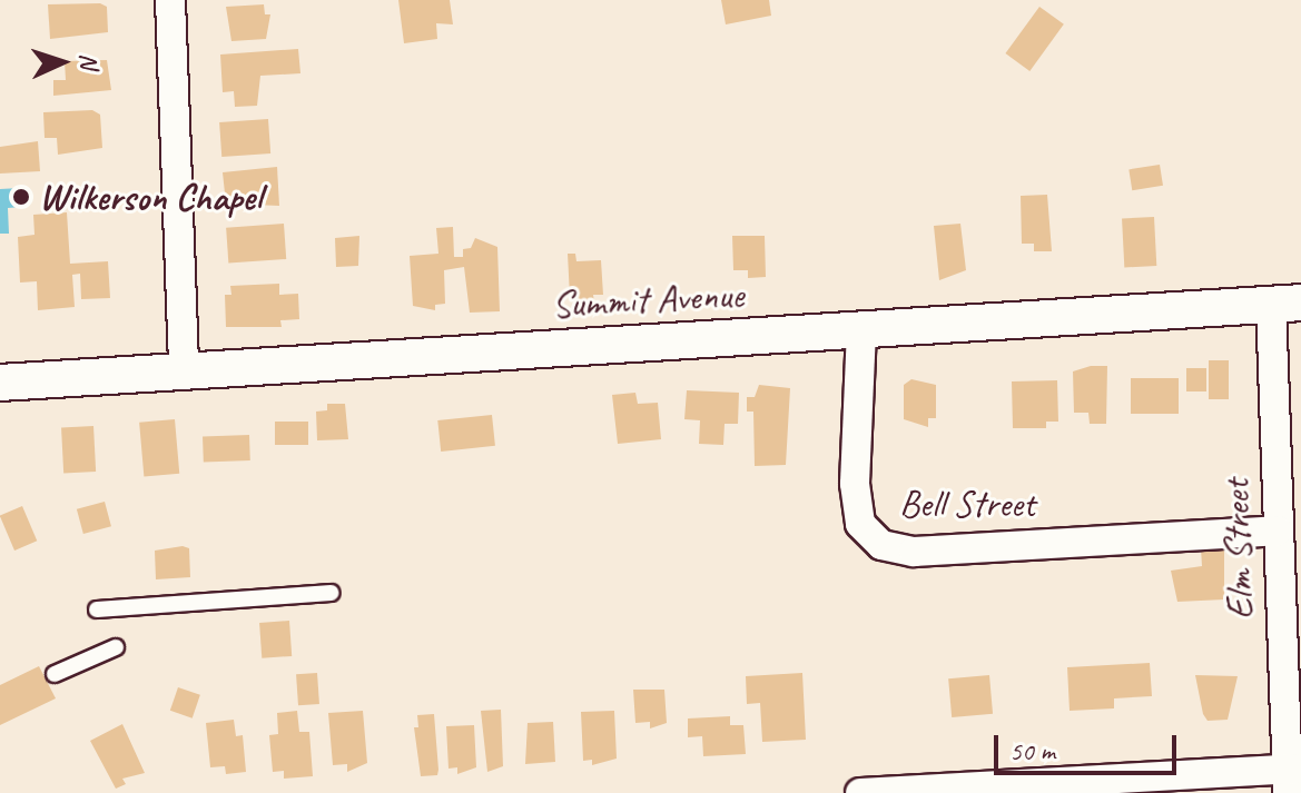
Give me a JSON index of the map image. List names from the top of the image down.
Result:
{
  "streets": {
    "street": ["Summit Avenue", "Bell Street", "Elm Street"]
  },
  "crossings": [
    ["Summit Avenue", "Bell Street"],
    ["Summit Avenue", "Elm Street"],
    ["Bell Street", "Elm Street"]
  ],
  "places": ["Wilkerson Chapel"],
  "scale_bar": "50 m",
  "north": "right"
}
